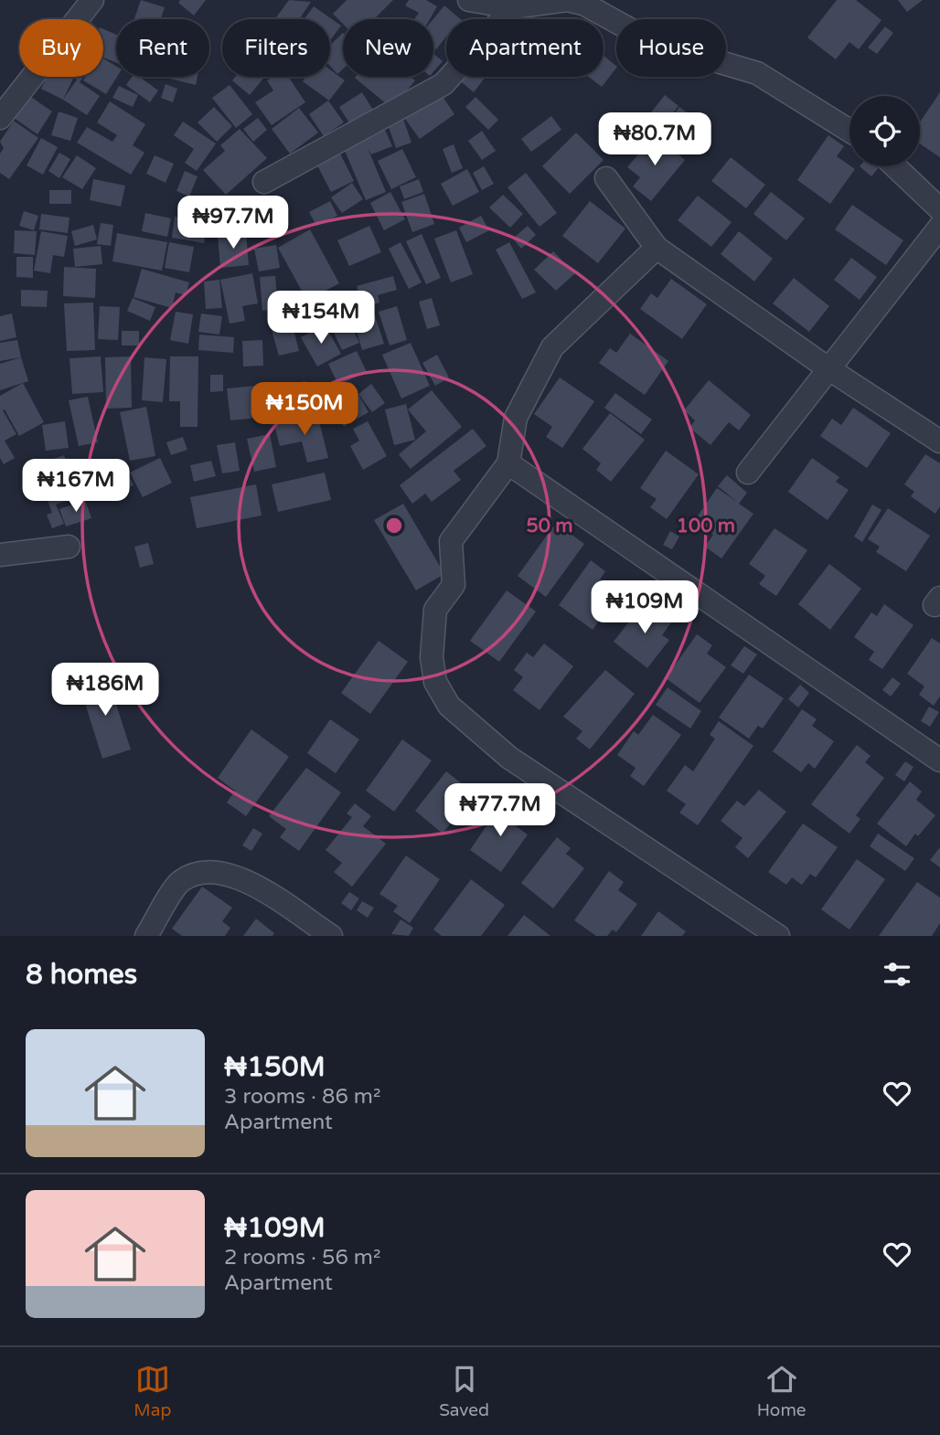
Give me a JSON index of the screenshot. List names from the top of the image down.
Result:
{
  "page": {
    "chip": [
      "Buy",
      "Rent",
      "Filters",
      "New",
      "Apartment",
      "House"
    ],
    "price": [
      "₦80.7M",
      "₦97.7M",
      "₦154M",
      "₦150M",
      "₦167M",
      "₦109M",
      "₦186M",
      "₦77.7M"
    ],
    "heading": "8 homes",
    "list": [
      {
        "name": "₦150M",
        "note": "3 rooms · 86 m² · Apartment"
      },
      {
        "name": "₦109M",
        "note": "2 rooms · 56 m² · Apartment"
      }
    ],
    "tabs": ["Map", "Saved", "Home"]
  },
  "rings": ["50 m", "100 m"]
}
